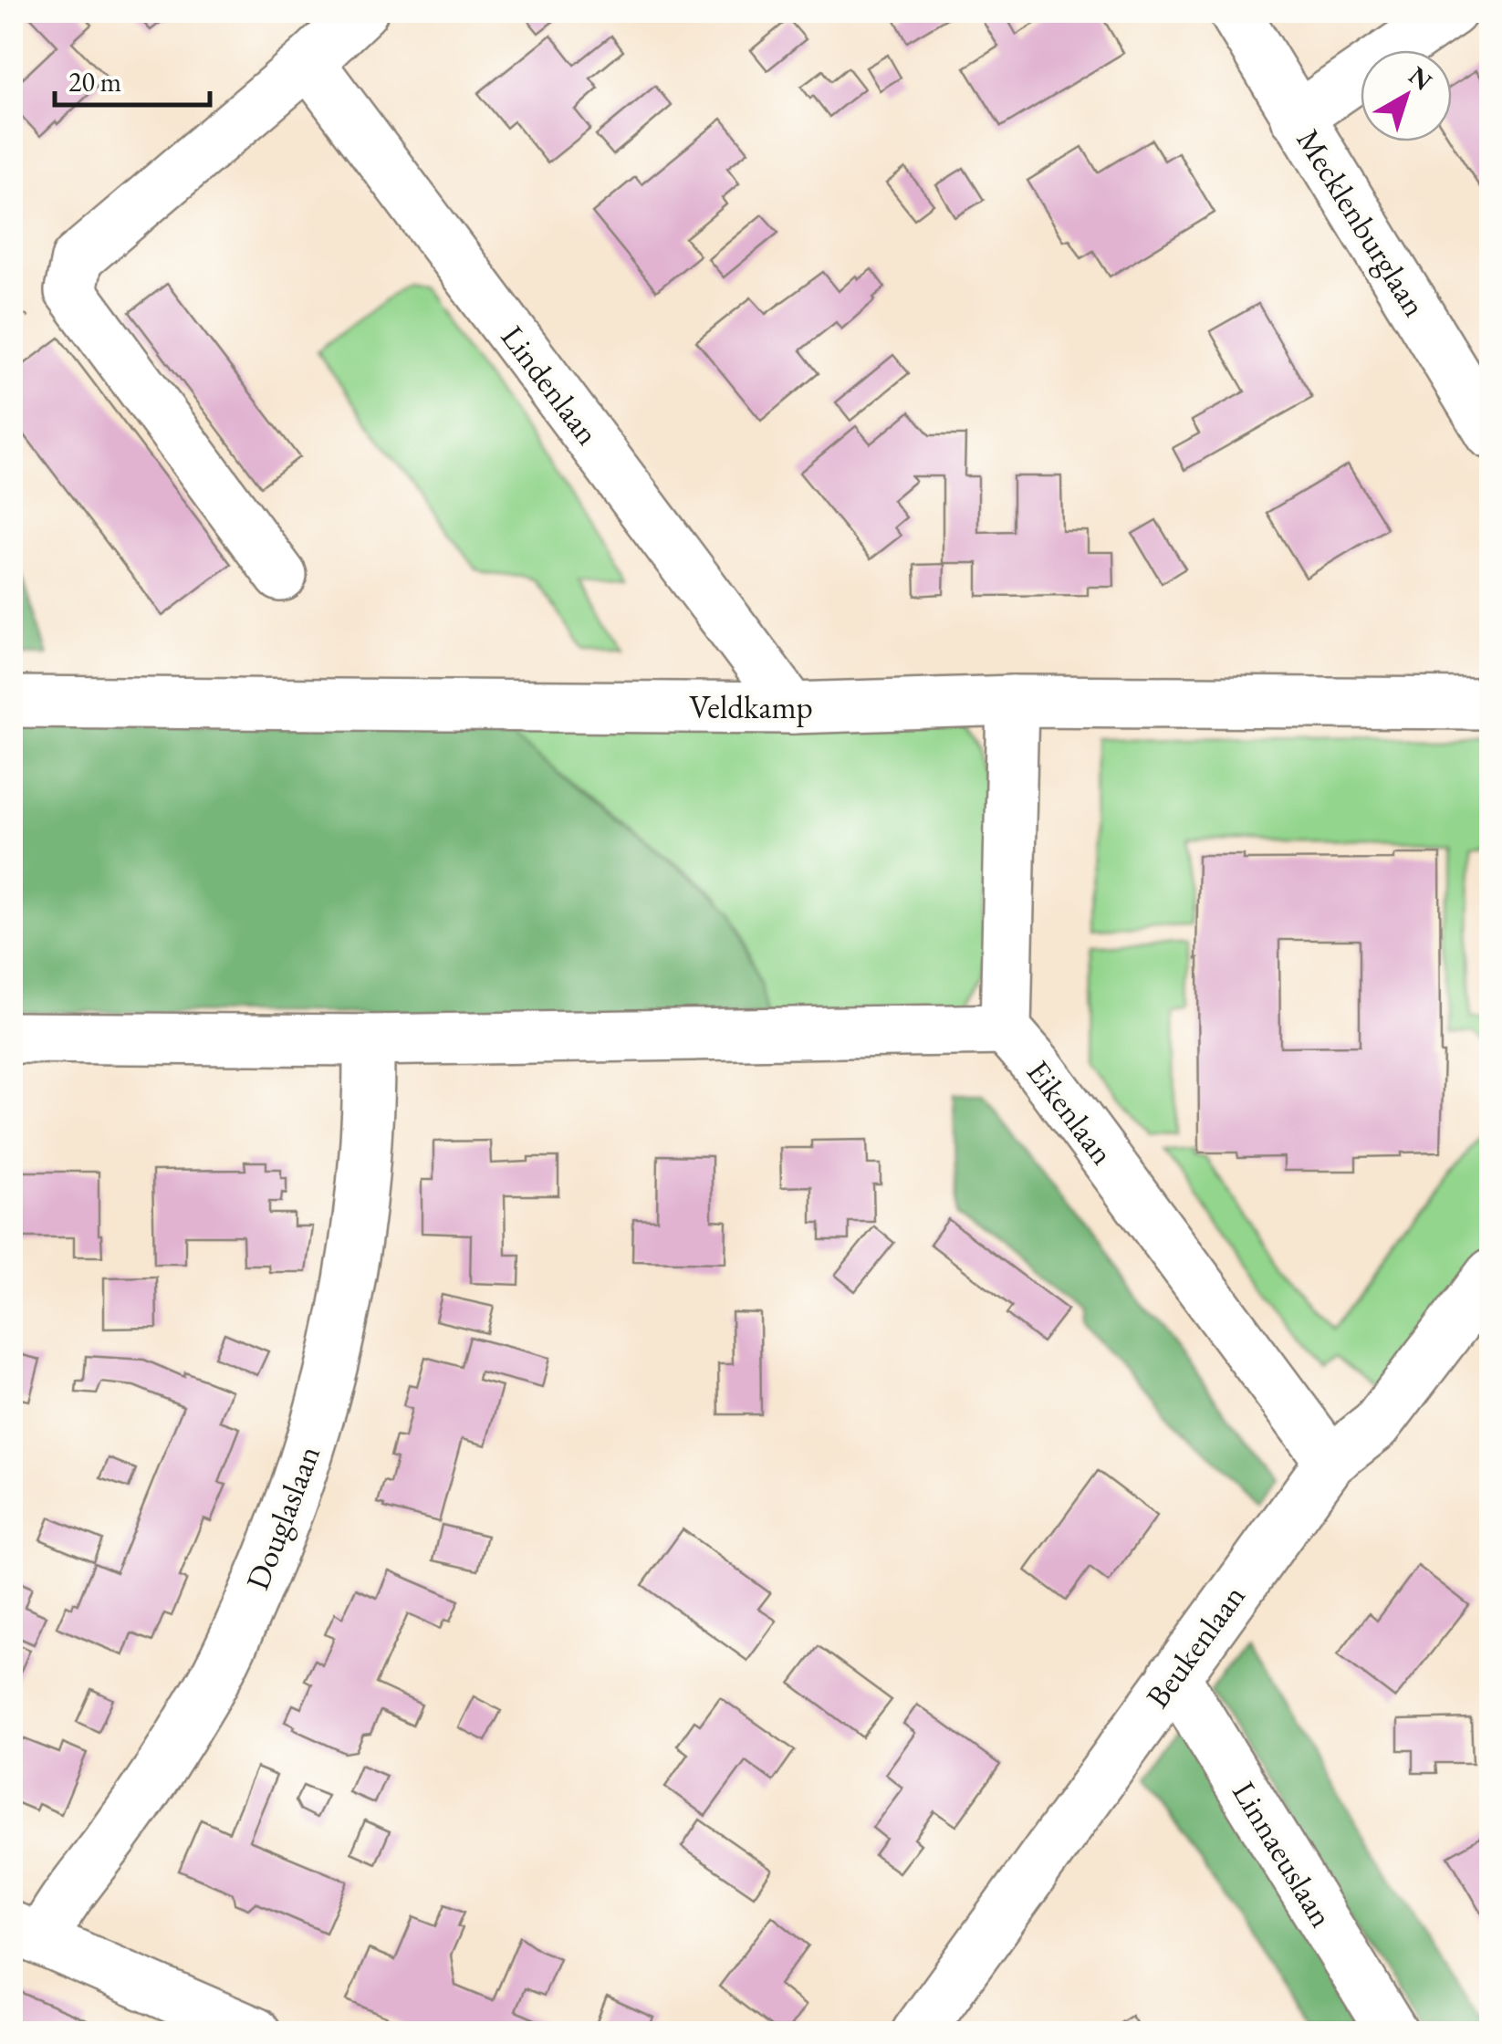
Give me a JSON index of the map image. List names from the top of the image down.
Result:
{
  "streets": {
    "street": [
      "Mecklenburglaan",
      "Lindenlaan",
      "Veldkamp",
      "Eikenlaan",
      "Douglaslaan",
      "Beukenlaan",
      "Linnaeuslaan"
    ]
  },
  "crossings": [
    ["Lindenlaan", "Veldkamp"],
    ["Veldkamp", "Eikenlaan"],
    ["Eikenlaan", "Beukenlaan"],
    ["Beukenlaan", "Linnaeuslaan"]
  ],
  "scale_bar": "20 m",
  "north": "top right"
}
